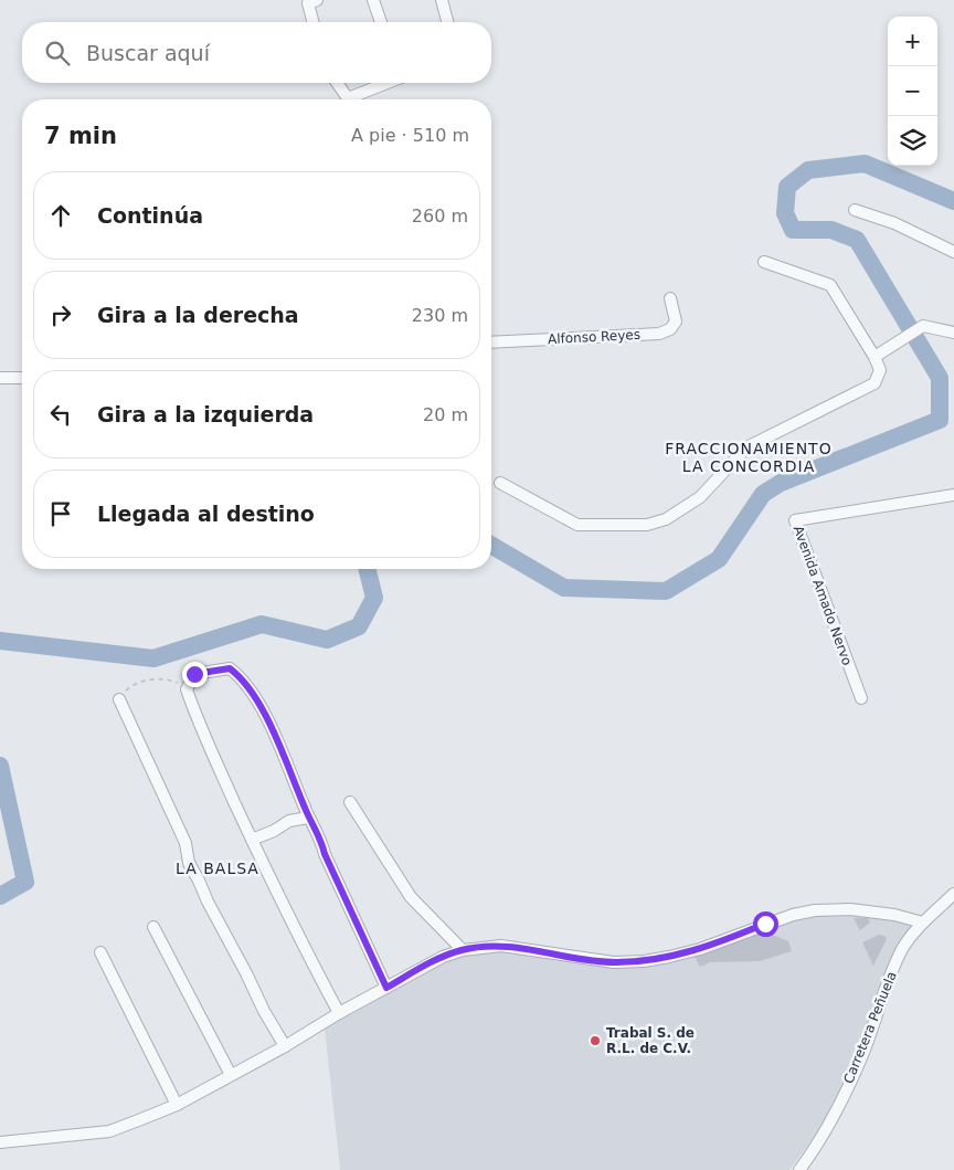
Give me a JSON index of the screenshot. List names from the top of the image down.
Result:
{
  "streets": {
    "street": ["Alfonso Reyes", "Avenida Amado Nervo", "Carretera Peñuela"]
  },
  "districts": ["FRACCIONAMIENTO LA CONCORDIA", "LA BALSA"],
  "places": ["Trabal S. de R.L. de C.V."],
  "page": {
    "map_buttons": ["+", "−"],
    "search": "Buscar aquí",
    "heading": ["7 min", "A pie · 510 m"],
    "list": [
      ["Continúa", "260 m"],
      ["Gira a la derecha", "230 m"],
      ["Gira a la izquierda", "20 m"],
      "Llegada al destino"
    ]
  }
}
